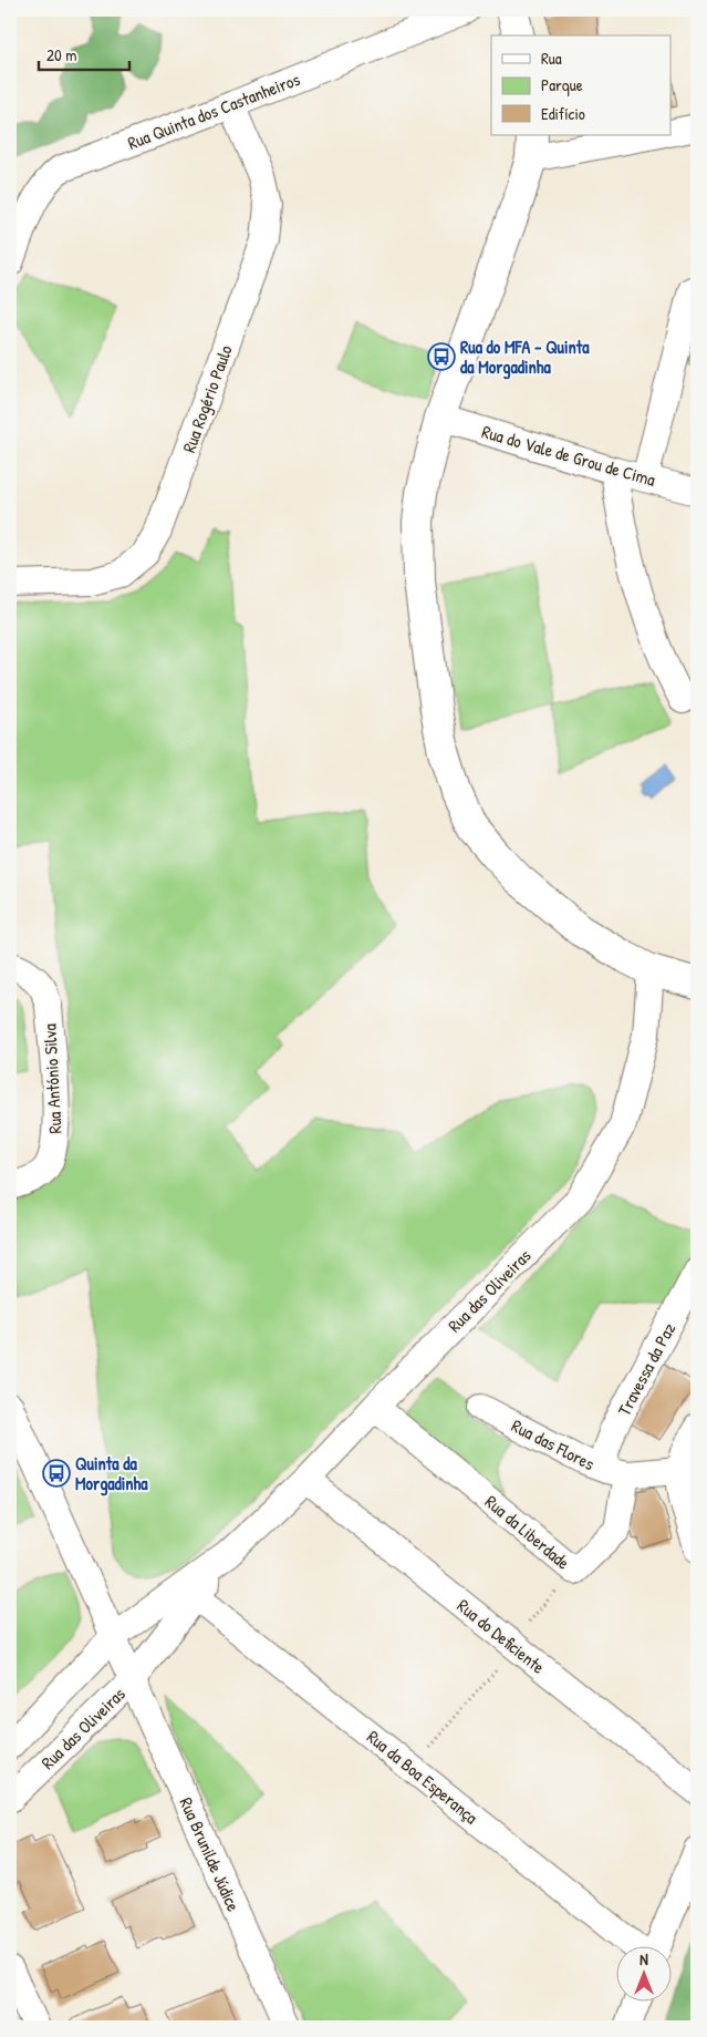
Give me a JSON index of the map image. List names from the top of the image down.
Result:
{
  "streets": {
    "street": [
      "Rua Quinta dos Castanheiros",
      "Rua Rogério Paulo",
      "Rua do Vale de Grou de Cima",
      "Rua António Silva",
      "Rua das Oliveiras",
      "Travessa da Paz",
      "Rua das Flores",
      "Rua da Liberdade",
      "Rua do Deficiente",
      "Rua da Boa Esperança",
      "Rua Brunilde Júdice"
    ]
  },
  "crossings": [
    ["Rua Quinta dos Castanheiros", "Rua Rogério Paulo"],
    ["Rua das Oliveiras", "Rua da Liberdade"],
    ["Rua das Oliveiras", "Rua do Deficiente"],
    ["Rua das Oliveiras", "Rua da Boa Esperança"],
    ["Rua das Oliveiras", "Rua Brunilde Júdice"],
    ["Travessa da Paz", "Rua das Flores"],
    ["Travessa da Paz", "Rua da Liberdade"],
    ["Rua das Flores", "Rua da Liberdade"]
  ],
  "places": {
    "bus stop": ["Rua do MFA - Quinta da Morgadinha", "Quinta da Morgadinha"]
  },
  "legend": ["Rua", "Parque", "Edifício"],
  "scale_bar": "20 m",
  "north": "top"
}
